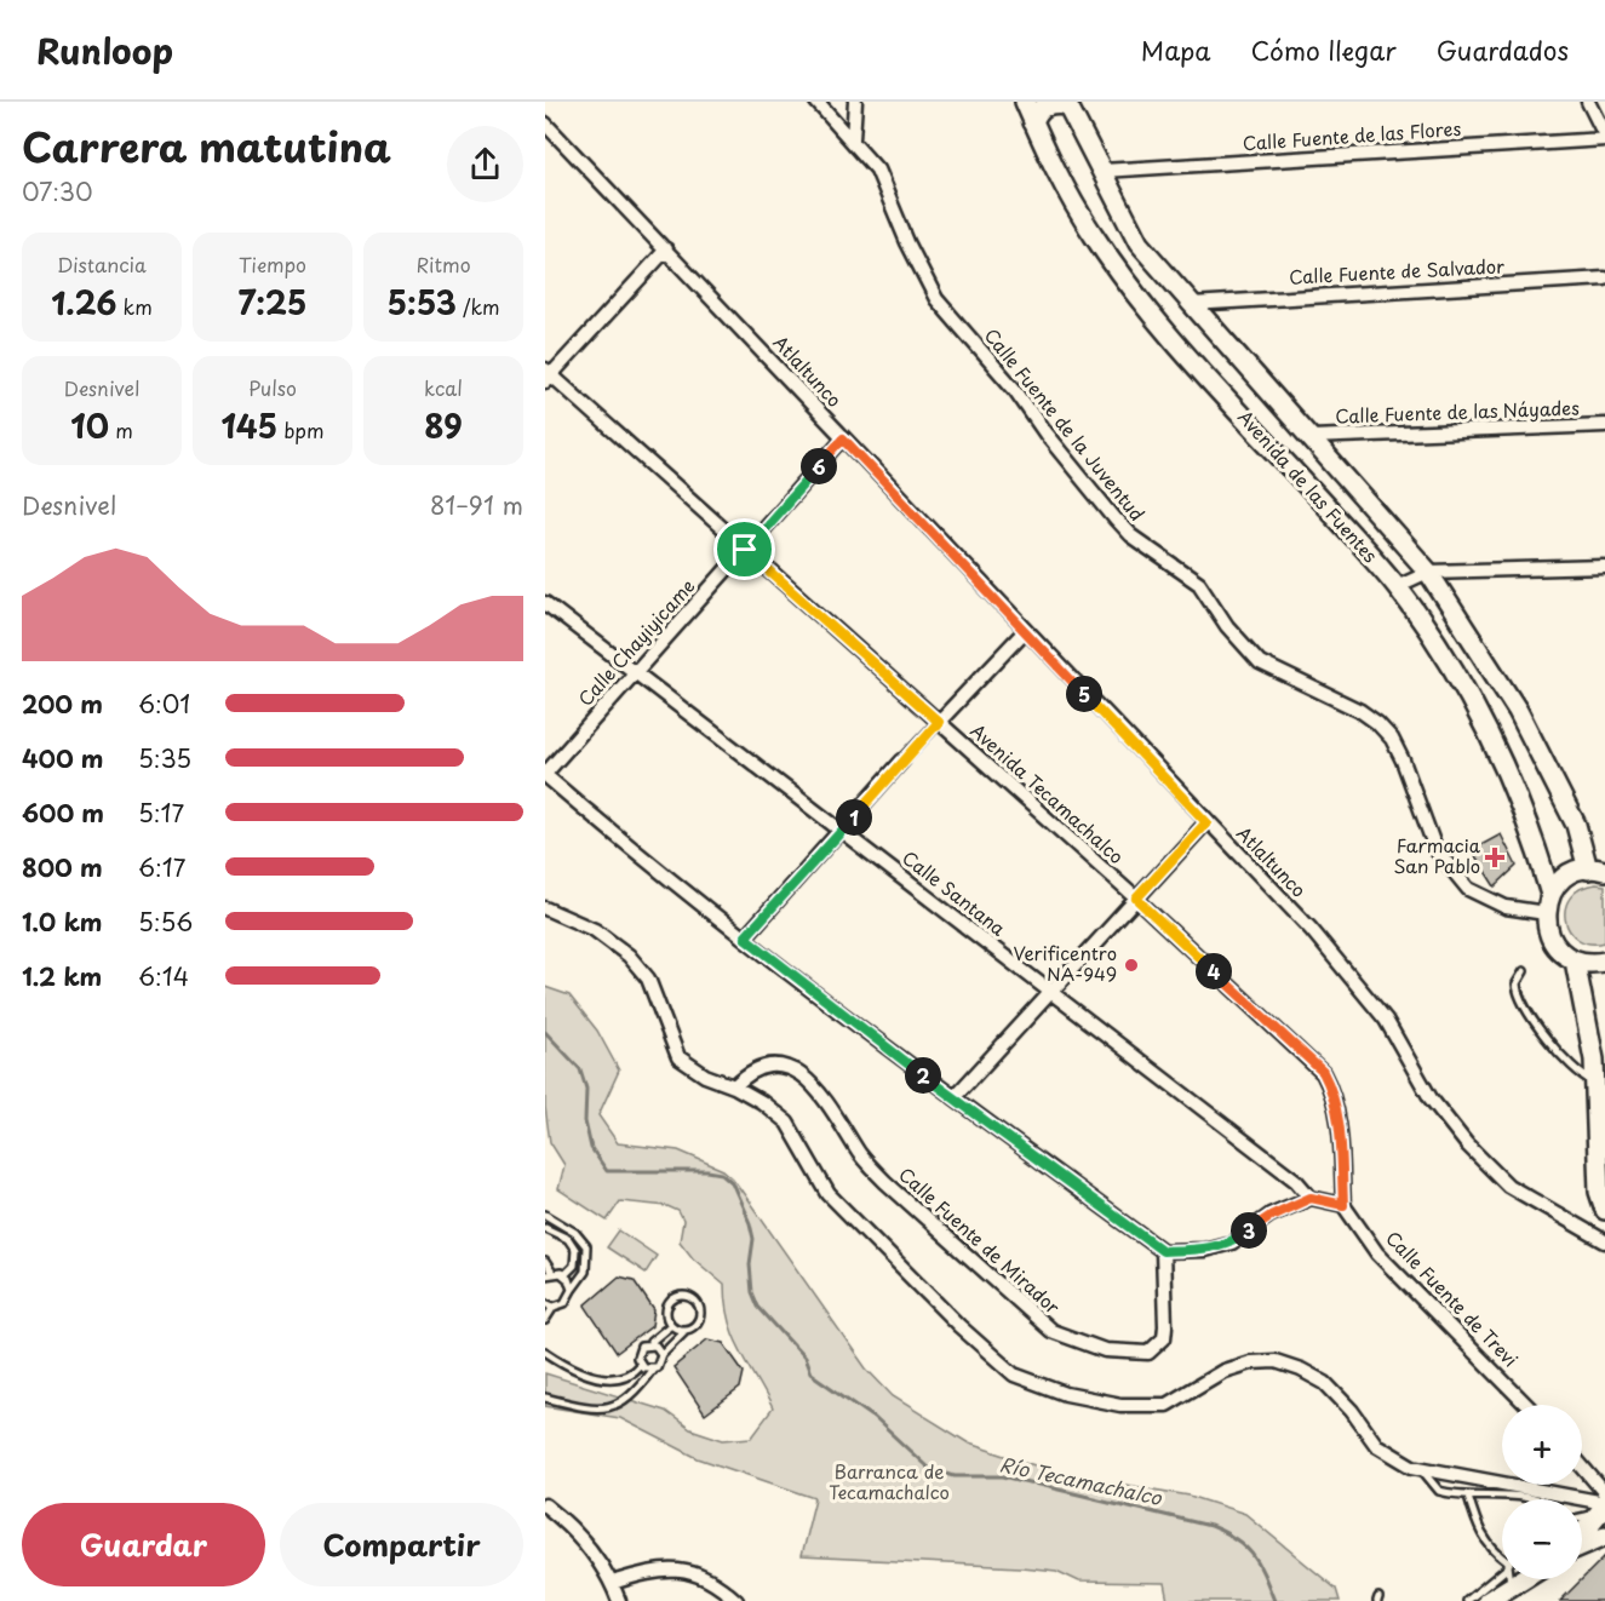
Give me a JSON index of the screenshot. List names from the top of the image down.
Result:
{
  "streets": {
    "main road": ["Avenida de las Fuentes"],
    "street": [
      "Calle Fuente de las Flores",
      "Calle Fuente de Salvador",
      "Atlaltunco",
      "Calle Fuente de las Náyades",
      "Calle Fuente de la Juventud",
      "Calle Chayiyicame",
      "Avenida Tecamachalco",
      "Calle Santana",
      "Calle Fuente de Mirador",
      "Calle Fuente de Trevi"
    ]
  },
  "crossings": [
    ["Calle Fuente de las Flores", "Avenida de las Fuentes"],
    ["Calle Fuente de Salvador", "Avenida de las Fuentes"],
    ["Atlaltunco", "Calle Chayiyicame"],
    ["Calle Fuente de las Náyades", "Avenida de las Fuentes"],
    ["Calle Chayiyicame", "Avenida Tecamachalco"],
    ["Calle Chayiyicame", "Calle Santana"],
    ["Avenida Tecamachalco", "Calle Fuente de Trevi"]
  ],
  "water": ["Río Tecamachalco"],
  "parks": ["Barranca de Tecamachalco"],
  "places": {
    "health": ["Farmacia San Pablo"],
    "other": ["Verificentro NA-949"]
  },
  "page": {
    "header": "Runloop",
    "nav": ["Mapa", "Cómo llegar", "Guardados"],
    "heading": ["Carrera matutina", "07:30"],
    "stats": [
      ["Distancia", "1.26 km"],
      ["Tiempo", "7:25"],
      ["Ritmo", "5:53 /km"],
      ["Desnivel", "10 m"],
      ["Pulso", "145 bpm"],
      ["kcal", "89"]
    ],
    "pins": [
      "6",
      "5",
      "1",
      "4",
      "2",
      "3"
    ],
    "chart": ["Desnivel", "81–91 m"],
    "list": [
      {
        "name": "200 m",
        "note": "6:01"
      },
      {
        "name": "400 m",
        "note": "5:35"
      },
      {
        "name": "600 m",
        "note": "5:17"
      },
      {
        "name": "800 m",
        "note": "6:17"
      },
      {
        "name": "1.0 km",
        "note": "5:56"
      },
      {
        "name": "1.2 km",
        "note": "6:14"
      }
    ],
    "map_buttons": ["+", "−"],
    "buttons": ["Guardar", "Compartir"]
  }
}
